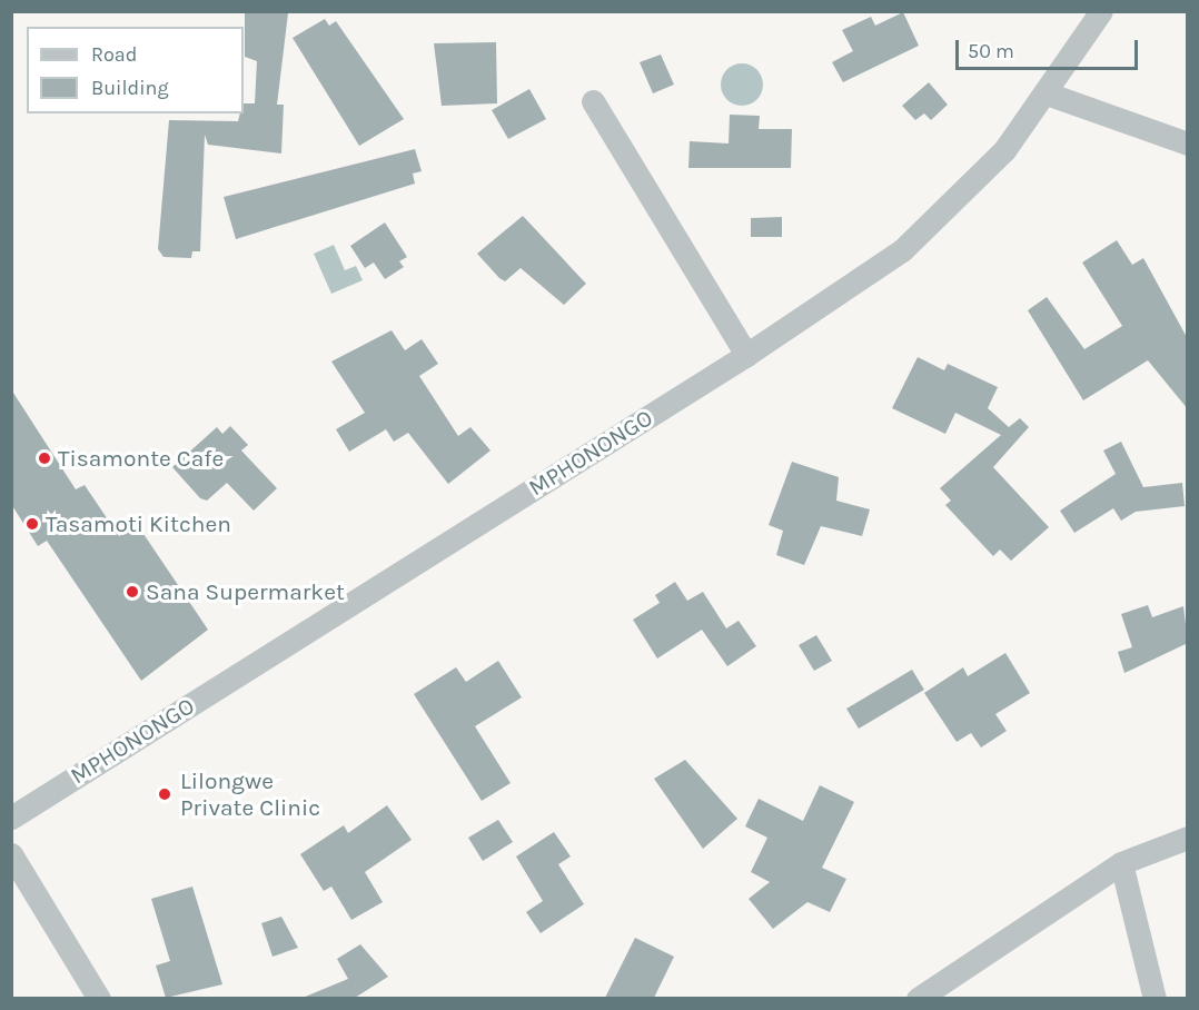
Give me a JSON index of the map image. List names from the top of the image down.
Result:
{
  "streets": {
    "street": ["MPHONONGO"]
  },
  "places": [
    "Tisamonte Cafe",
    "Tasamoti Kitchen",
    "Sana Supermarket",
    "Lilongwe Private Clinic"
  ],
  "legend": ["Road", "Building"],
  "scale_bar": "50 m"
}
